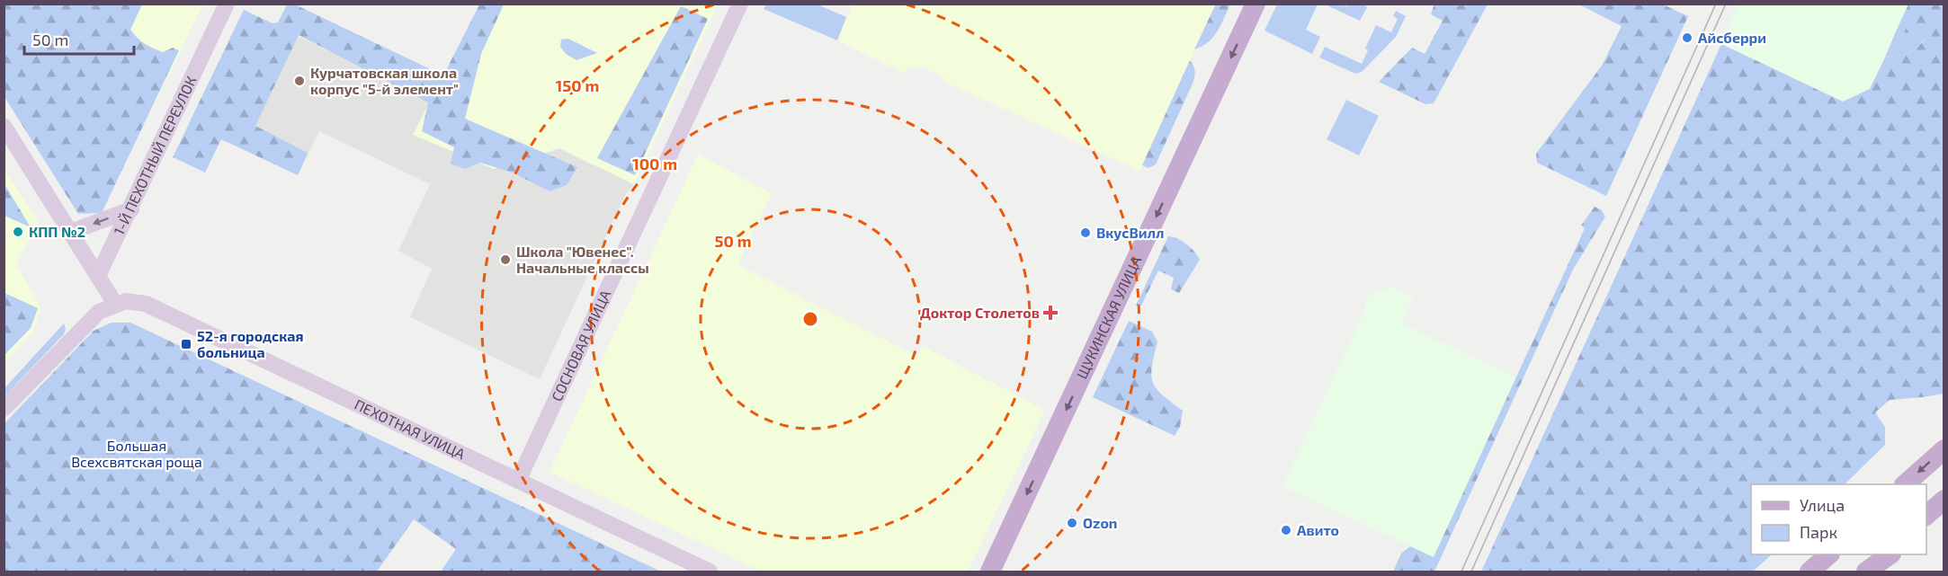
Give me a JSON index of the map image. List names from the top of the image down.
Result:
{
  "streets": {
    "main road": ["ЩУКИНСКАЯ УЛИЦА"],
    "street": ["1-Й ПЕХОТНЫЙ ПЕРЕУЛОК", "СОСНОВАЯ УЛИЦА", "ПЕХОТНАЯ УЛИЦА"]
  },
  "crossings": [
    ["СОСНОВАЯ УЛИЦА", "ПЕХОТНАЯ УЛИЦА"]
  ],
  "one_way": ["ЩУКИНСКАЯ УЛИЦА"],
  "parks": ["Большая Всехсвятская роща"],
  "places": {
    "other": [
      "Айсберри",
      "Курчатовская школа корпус \"5-й элемент\"",
      "КПП №2",
      "ВкусВилл",
      "Школа \"Ювенес\". Начальные классы",
      "Ozon",
      "Авито"
    ],
    "health": ["Доктор Столетов"],
    "transit": ["52-я городская больница"]
  },
  "legend": ["Улица", "Парк"],
  "scale_bar": "50 m",
  "rings": ["150 m", "100 m", "50 m"]
}
